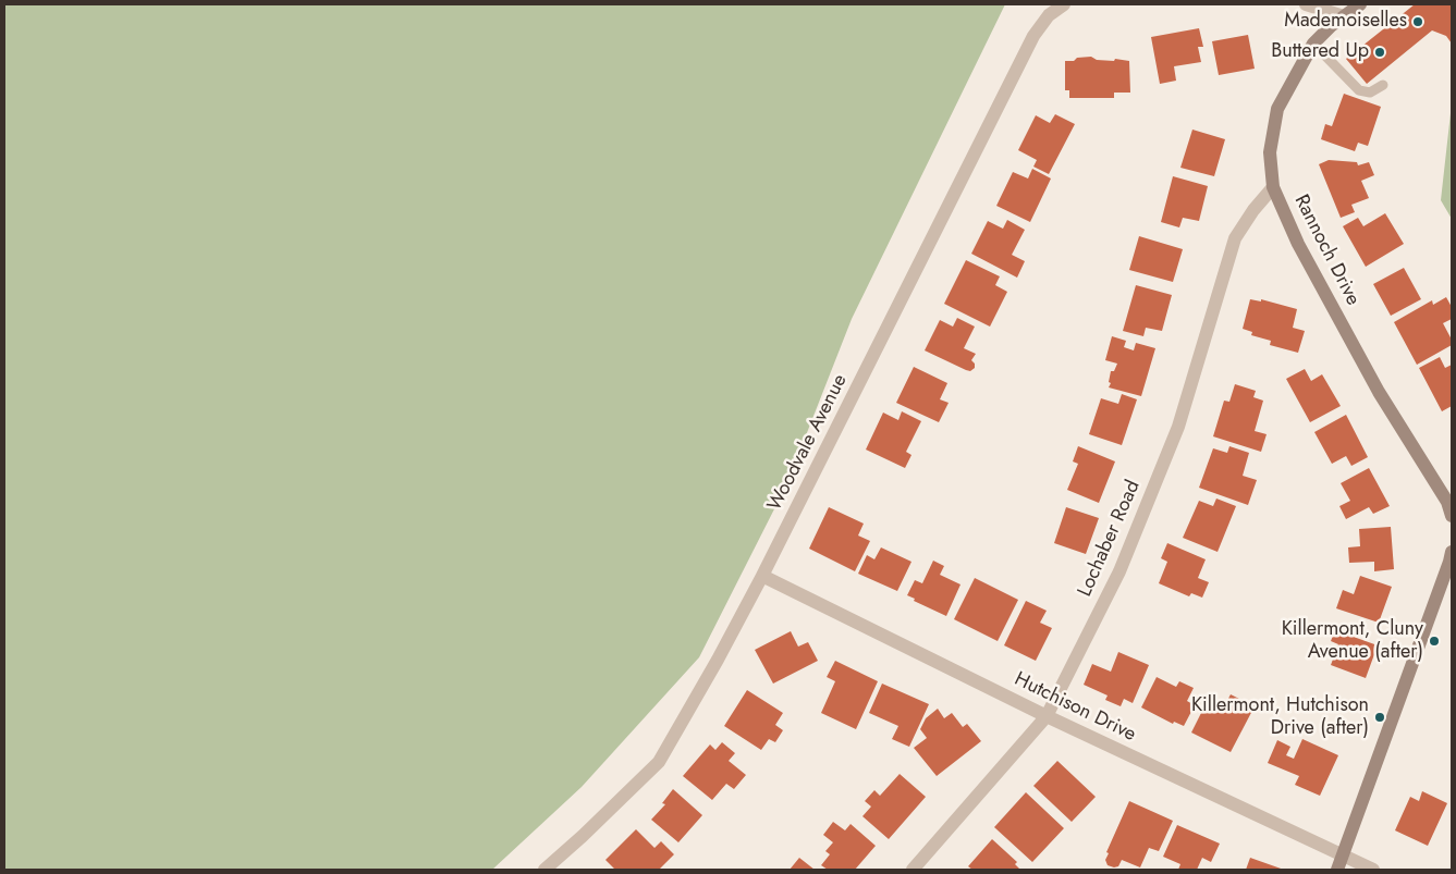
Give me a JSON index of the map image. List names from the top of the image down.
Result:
{
  "streets": {
    "street": [
      "Rannoch Drive",
      "Woodvale Avenue",
      "Lochaber Road",
      "Hutchison Drive"
    ]
  },
  "crossings": [
    ["Rannoch Drive", "Lochaber Road"],
    ["Woodvale Avenue", "Hutchison Drive"],
    ["Lochaber Road", "Hutchison Drive"]
  ],
  "places": [
    "Mademoiselles",
    "Buttered Up",
    "Killermont, Cluny Avenue (after)",
    "Killermont, Hutchison Drive (after)"
  ]
}
